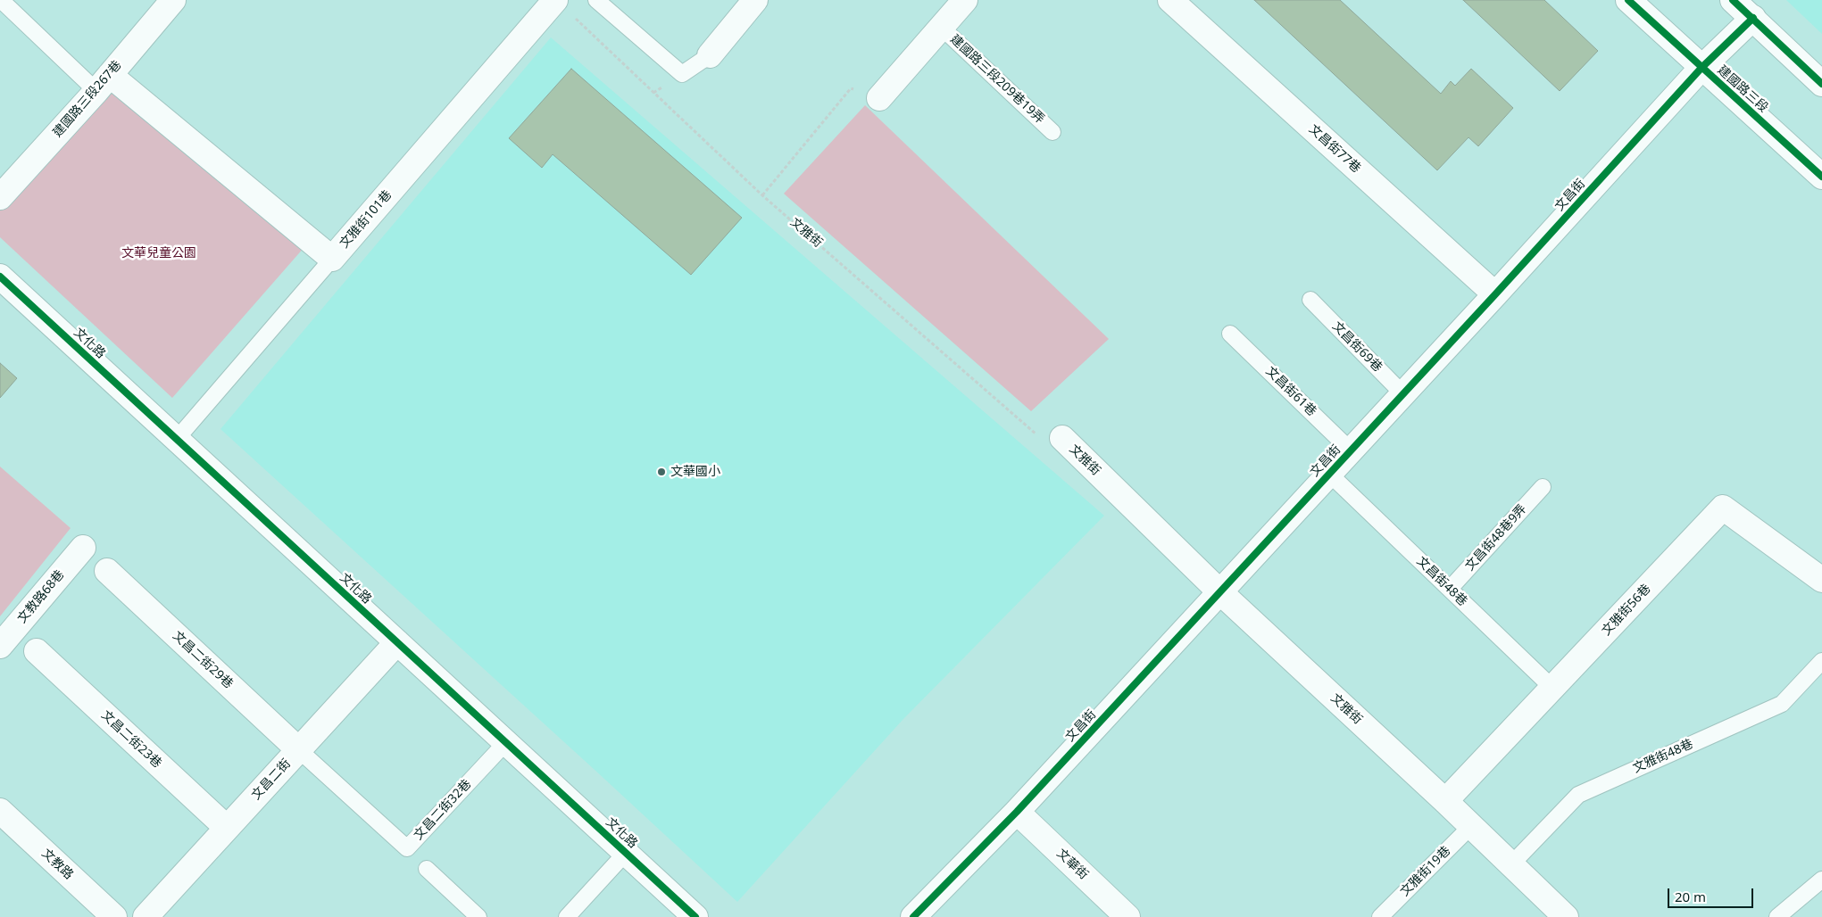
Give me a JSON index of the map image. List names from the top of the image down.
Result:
{
  "streets": {
    "street": [
      "建國路三段",
      "建國路三段267巷",
      "文昌街77巷",
      "文昌街",
      "文雅街101巷",
      "文雅街",
      "文化路",
      "文教路68巷",
      "文雅街56巷",
      "文昌二街29巷",
      "文昌二街23巷",
      "文昌二街",
      "文教路",
      "文華街"
    ],
    "lane": [
      "建國路三段209巷19弄",
      "文昌街69巷",
      "文昌街61巷",
      "文昌街48巷9弄",
      "文昌街48巷",
      "文雅街48巷",
      "文昌二街32巷",
      "文雅街19巷"
    ]
  },
  "crossings": [
    ["建國路三段", "文昌街"],
    ["文昌街77巷", "文昌街"],
    ["文昌街", "文雅街"],
    ["文昌街", "文昌街69巷"],
    ["文昌街", "文昌街61巷"],
    ["文昌街", "文昌街48巷"],
    ["文昌街", "文華街"],
    ["文雅街101巷", "文化路"],
    ["文雅街", "文雅街56巷"],
    ["文雅街", "文雅街48巷"],
    ["文雅街", "文雅街19巷"],
    ["文化路", "文昌二街"],
    ["文化路", "文昌二街32巷"],
    ["文昌街48巷9弄", "文昌街48巷"],
    ["文昌街48巷", "文雅街56巷"],
    ["文昌二街29巷", "文昌二街"],
    ["文昌二街29巷", "文昌二街32巷"],
    ["文昌二街23巷", "文昌二街"],
    ["文昌二街", "文昌二街32巷"]
  ],
  "parks": ["文華兒童公園"],
  "places": ["文華國小"],
  "scale_bar": "20 m"
}
